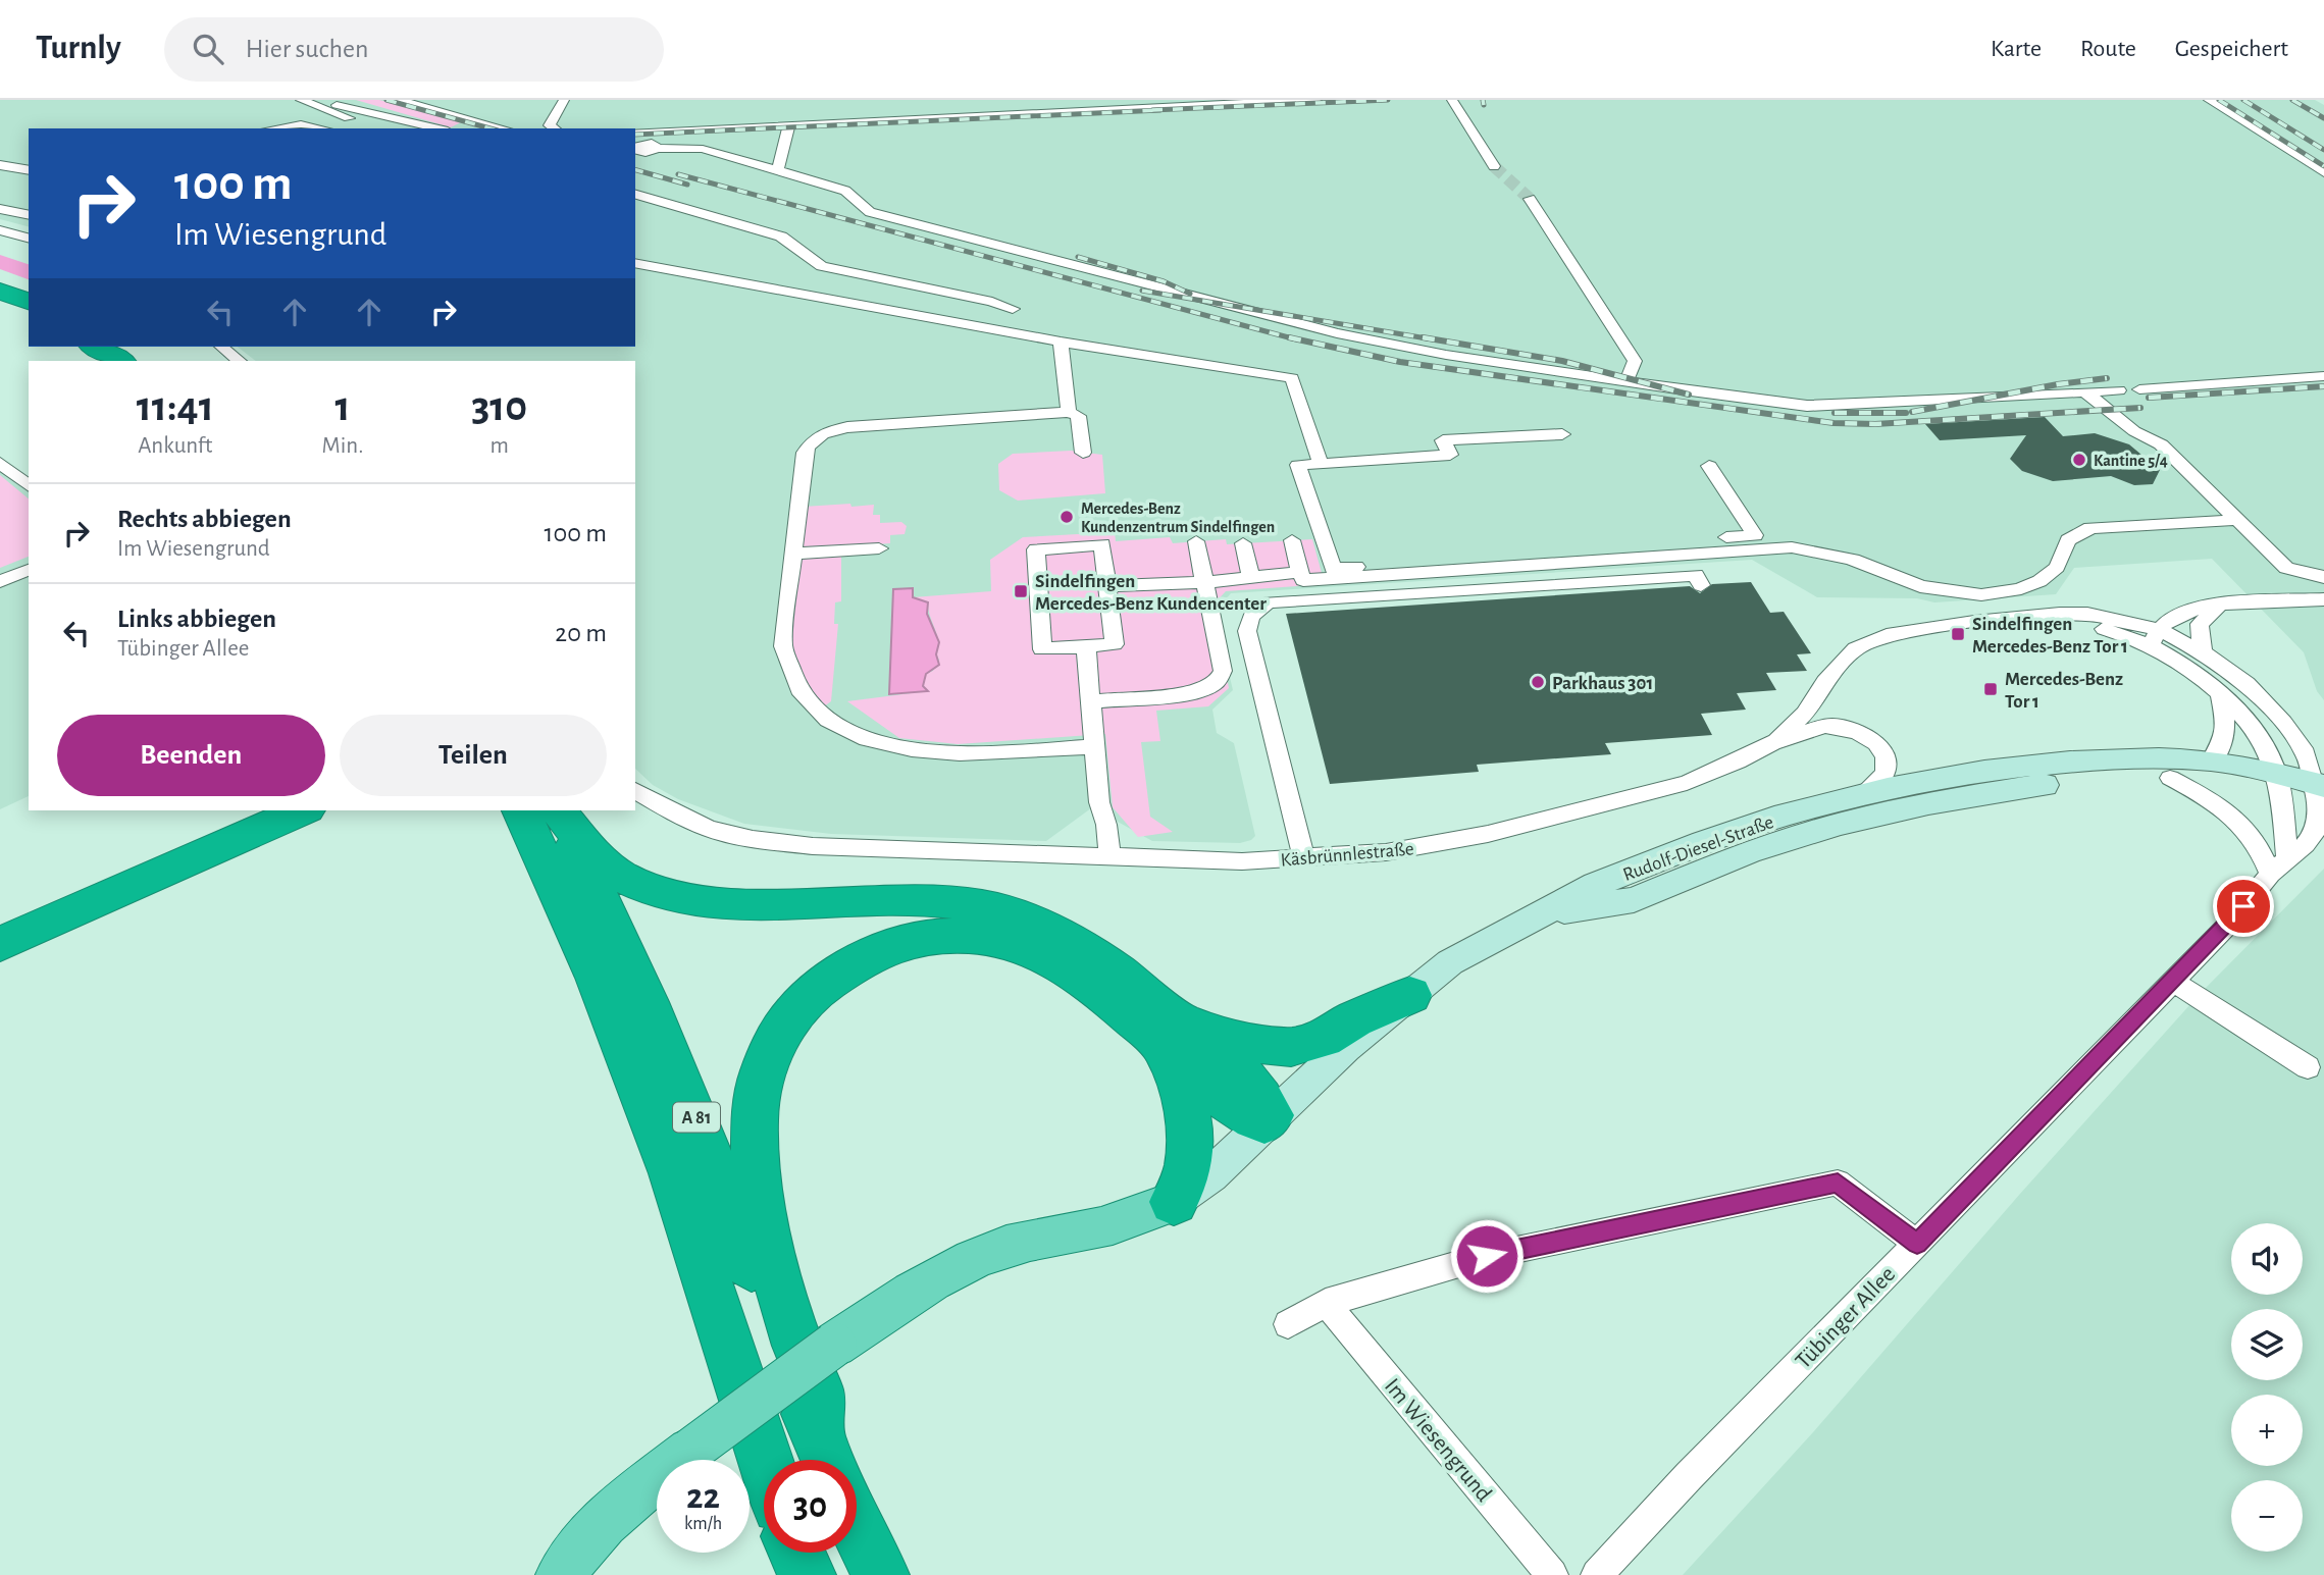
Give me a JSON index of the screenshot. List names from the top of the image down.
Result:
{
  "streets": {
    "highway": ["A 81"],
    "main road": ["Rudolf-Diesel-Straße"],
    "street": ["Käsbrünnlestraße", "Tübinger Allee", "Im Wiesengrund"]
  },
  "crossings": [
    ["Rudolf-Diesel-Straße", "Käsbrünnlestraße"],
    ["Rudolf-Diesel-Straße", "Tübinger Allee"],
    ["Käsbrünnlestraße", "Tübinger Allee"]
  ],
  "places": {
    "other": ["Kantine 5/4", "Mercedes-Benz Kundenzentrum Sindelfingen", "Parkhaus 301"],
    "transit": ["Sindelfingen Mercedes-Benz Kundencenter", "Sindelfingen Mercedes-Benz Tor 1", "Mercedes-Benz Tor 1"]
  },
  "page": {
    "header": "Turnly",
    "search": "Hier suchen",
    "nav": ["Karte", "Route", "Gespeichert"],
    "turn": ["100 m", "Im Wiesengrund"],
    "eta": [
      "11:41",
      "Ankunft",
      "1",
      "Min.",
      "310",
      "m"
    ],
    "list": [
      {
        "name": "Rechts abbiegen",
        "note": "Im Wiesengrund",
        "value": "100 m"
      },
      {
        "name": "Links abbiegen",
        "note": "Tübinger Allee",
        "value": "20 m"
      }
    ],
    "buttons": ["Beenden", "Teilen"],
    "map_buttons": ["+", "−"],
    "speed": "22 km/h",
    "limit": "30"
  }
}
